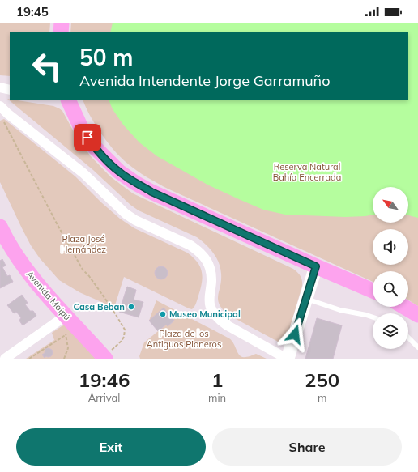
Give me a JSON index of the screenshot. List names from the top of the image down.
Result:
{
  "streets": {
    "main road": ["Avenida Maipú"]
  },
  "parks": ["Reserva Natural Bahía Encerrada", "Plaza José Hernández", "Plaza de los Antiguos Pioneros"],
  "places": ["Casa Beban", "Museo Municipal"],
  "north": "top left",
  "page": {
    "status": "19:45",
    "turn": ["50 m", "Avenida Intendente Jorge Garramuño"],
    "eta": [
      "19:46",
      "Arrival",
      "1",
      "min",
      "250",
      "m"
    ],
    "buttons": ["Exit", "Share"]
  }
}
